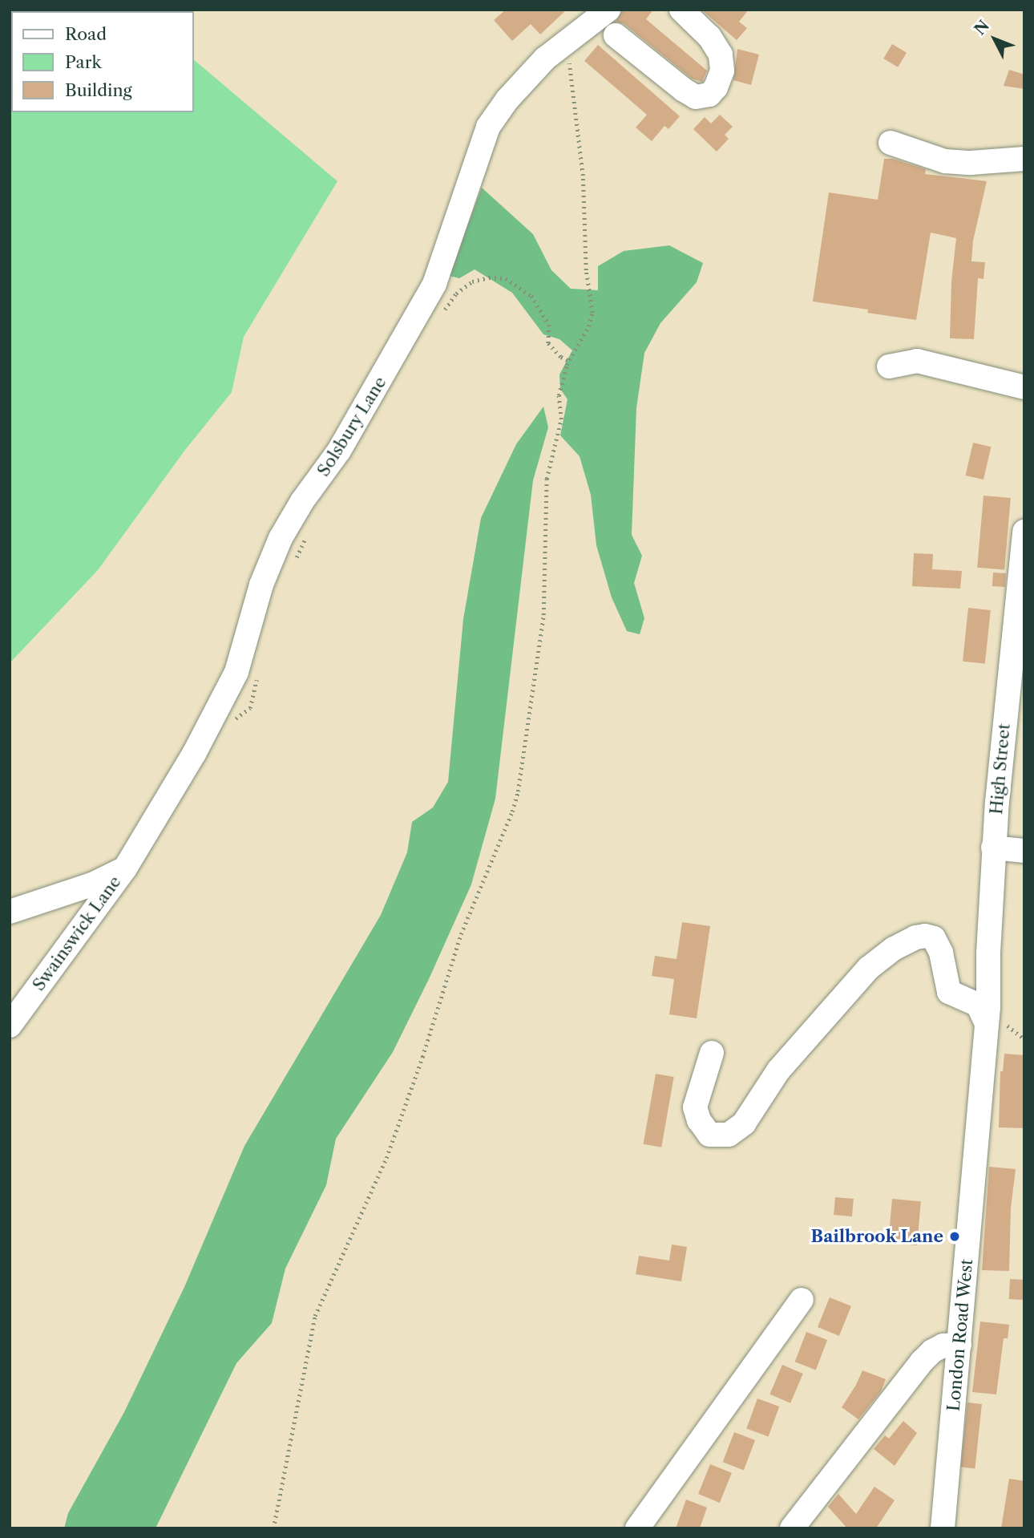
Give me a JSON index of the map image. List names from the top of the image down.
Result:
{
  "streets": {
    "street": [
      "Solsbury Lane",
      "High Street",
      "Swainswick Lane",
      "London Road West"
    ]
  },
  "crossings": [
    ["Solsbury Lane", "Swainswick Lane"],
    ["High Street", "London Road West"]
  ],
  "places": ["Bailbrook Lane"],
  "legend": ["Road", "Park", "Building"],
  "north": "top left"
}
